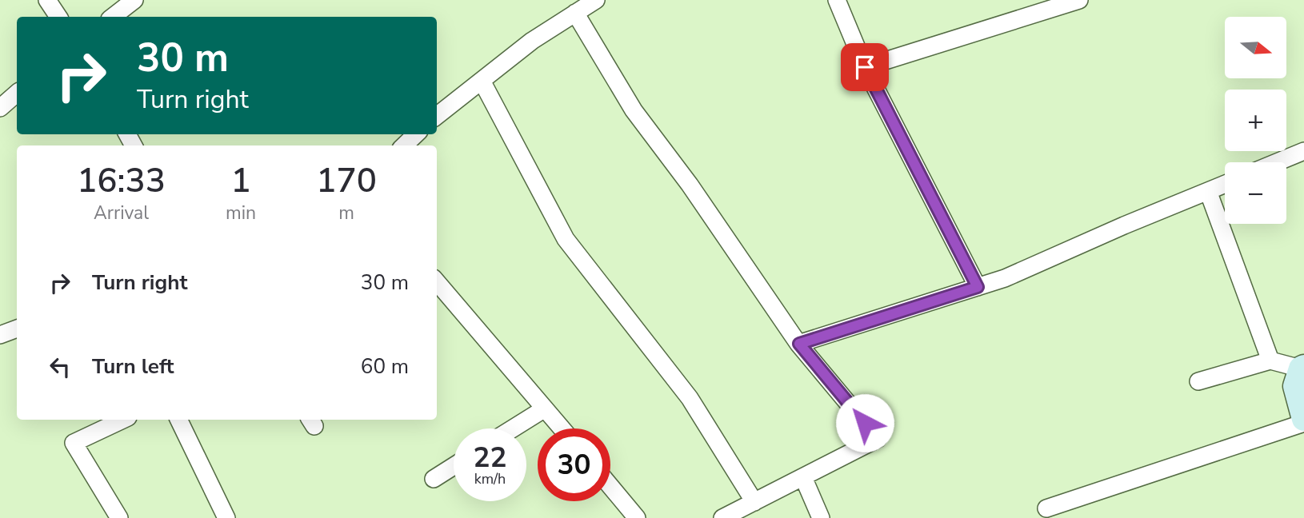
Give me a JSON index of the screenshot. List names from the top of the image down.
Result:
{
  "north": "right",
  "page": {
    "map_buttons": ["+", "−"],
    "turn": ["30 m", "Turn right"],
    "eta": [
      "16:33",
      "Arrival",
      "1",
      "min",
      "170",
      "m"
    ],
    "list": [
      {
        "name": "Turn right",
        "value": "30 m"
      },
      {
        "name": "Turn left",
        "value": "60 m"
      }
    ],
    "speed": "22 km/h",
    "limit": "30"
  }
}
